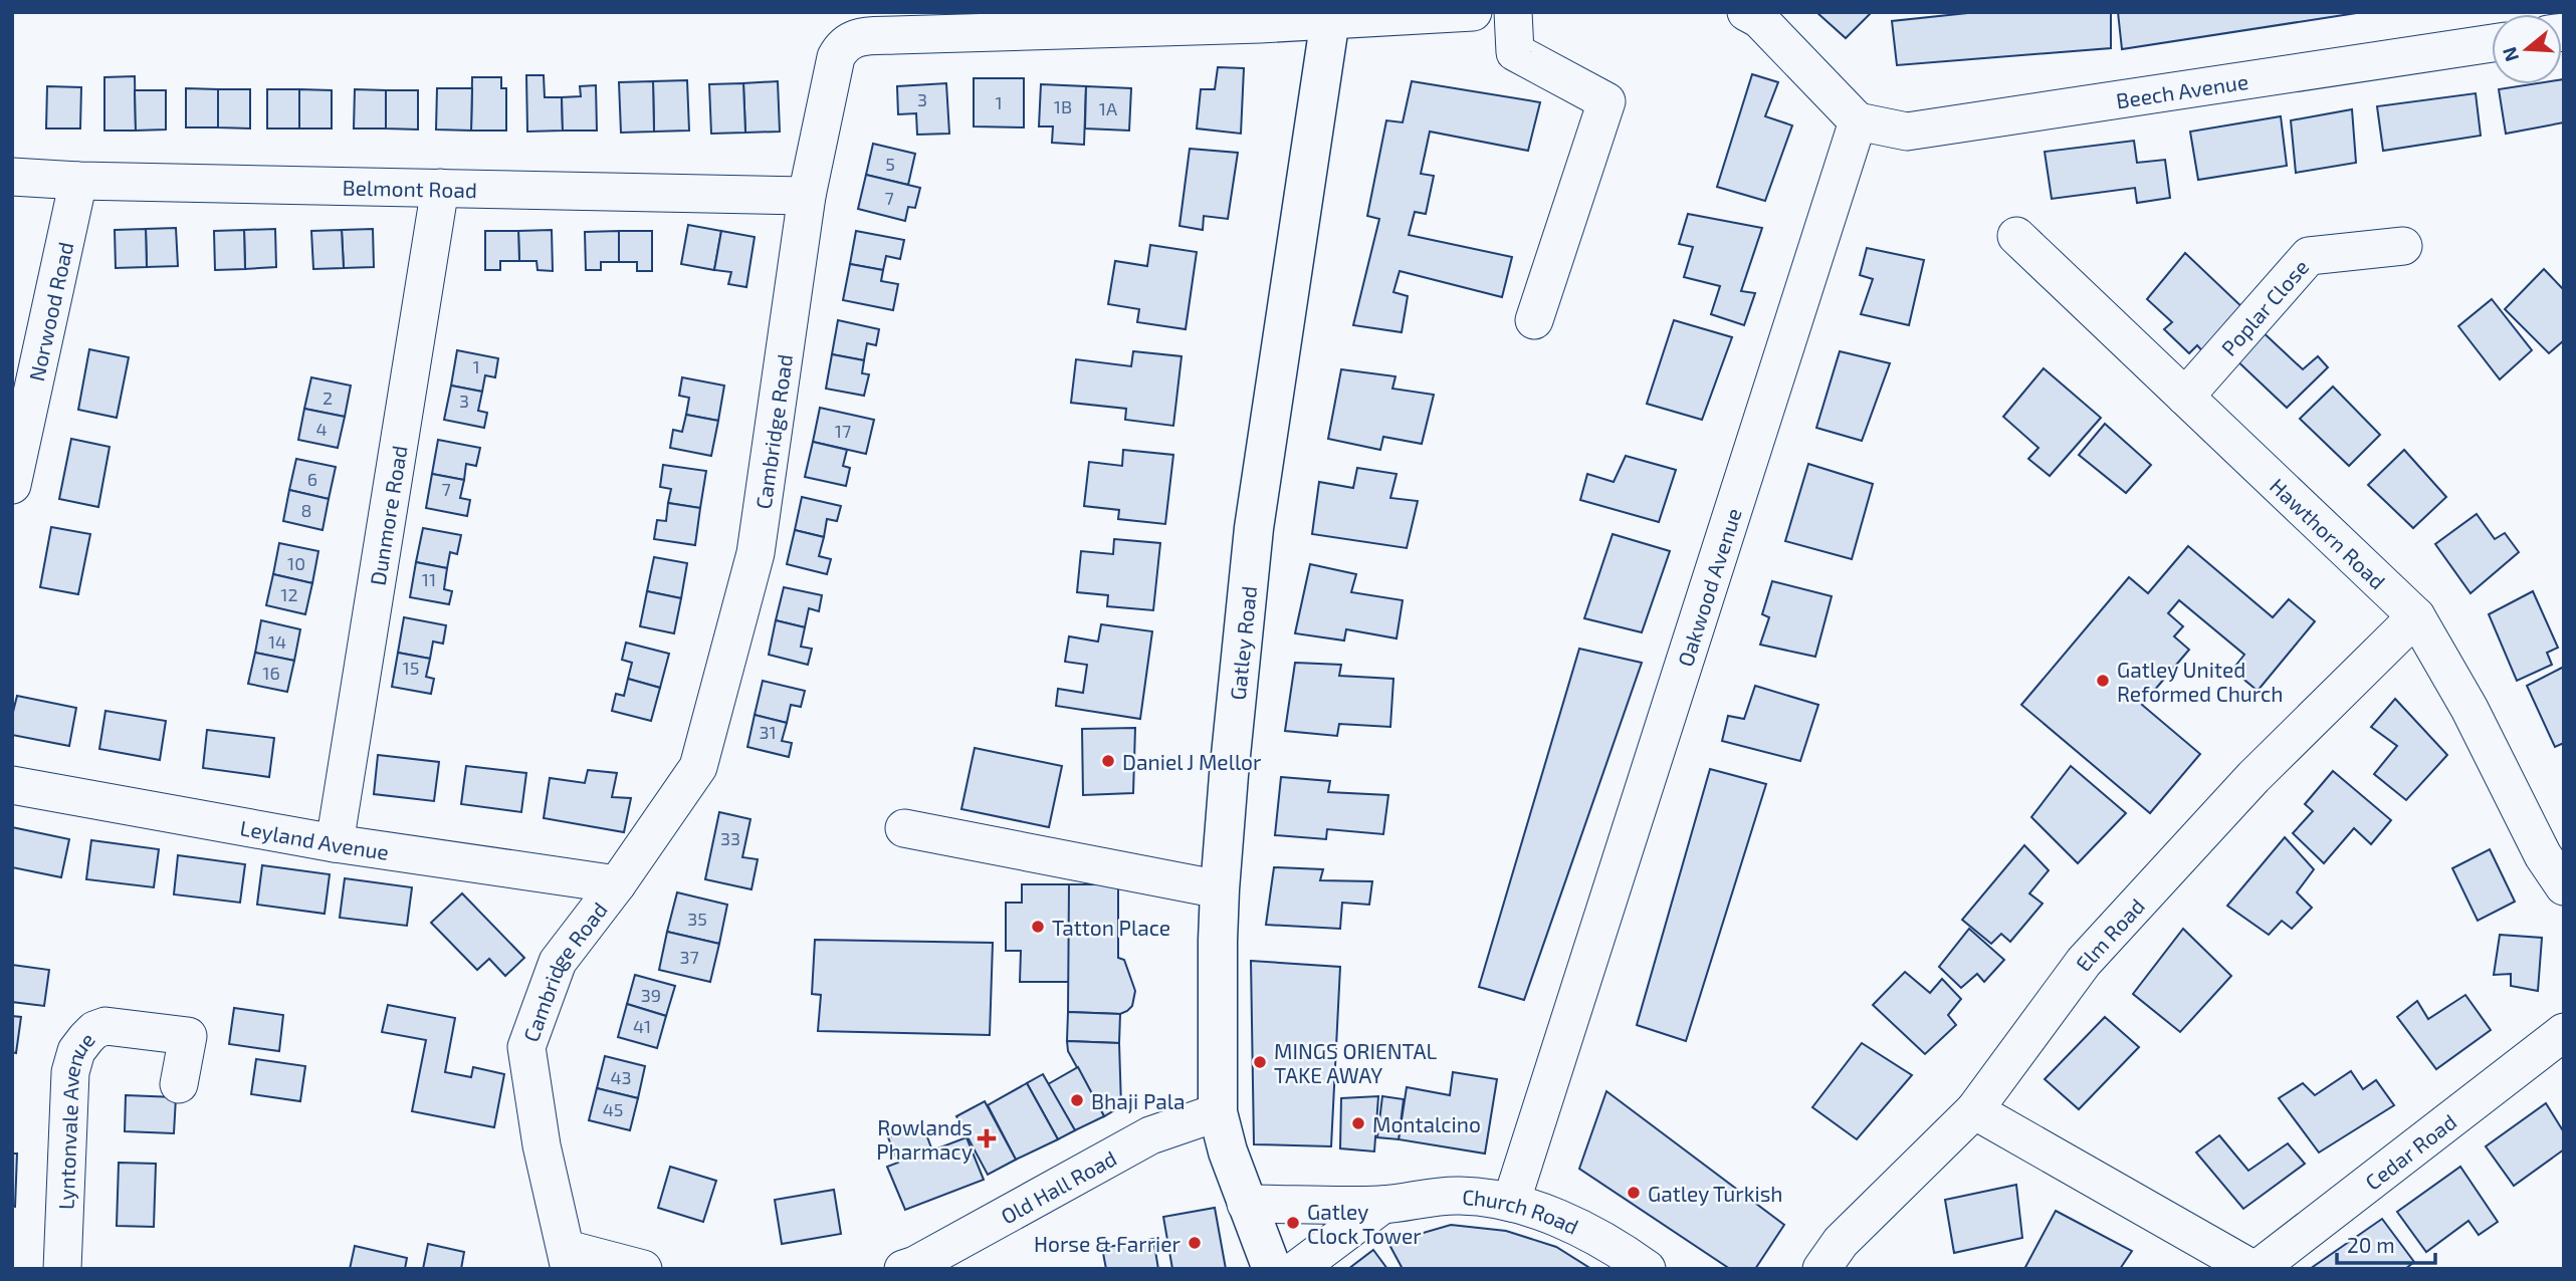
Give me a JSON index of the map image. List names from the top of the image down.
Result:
{
  "streets": {
    "main road": ["Gatley Road"],
    "street": [
      "Beech Avenue",
      "Belmont Road",
      "Poplar Close",
      "Norwood Road",
      "Cambridge Road",
      "Dunmore Road",
      "Hawthorn Road",
      "Oakwood Avenue",
      "Leyland Avenue",
      "Elm Road",
      "Lyntonvale Avenue",
      "Cedar Road",
      "Old Hall Road",
      "Church Road"
    ]
  },
  "crossings": [
    ["Beech Avenue", "Oakwood Avenue"],
    ["Belmont Road", "Norwood Road"],
    ["Belmont Road", "Cambridge Road"],
    ["Belmont Road", "Dunmore Road"],
    ["Poplar Close", "Hawthorn Road"],
    ["Cambridge Road", "Gatley Road"],
    ["Cambridge Road", "Leyland Avenue"],
    ["Dunmore Road", "Leyland Avenue"],
    ["Hawthorn Road", "Elm Road"],
    ["Oakwood Avenue", "Church Road"],
    ["Gatley Road", "Old Hall Road"],
    ["Gatley Road", "Church Road"],
    ["Elm Road", "Cedar Road"]
  ],
  "places": {
    "other": [
      "Gatley United Reformed Church",
      "Daniel J Mellor",
      "Tatton Place",
      "MINGS ORIENTAL TAKE AWAY",
      "Bhaji Pala",
      "Montalcino",
      "Gatley Turkish",
      "Gatley Clock Tower",
      "Horse & Farrier"
    ],
    "health": ["Rowlands Pharmacy"]
  },
  "house_numbers": [
    "3",
    "1",
    "1B",
    "1A",
    "5",
    "7",
    "1",
    "2",
    "3",
    "4",
    "17",
    "6",
    "7",
    "8",
    "10",
    "11",
    "12",
    "14",
    "15",
    "16",
    "31",
    "33",
    "35",
    "37",
    "39",
    "41",
    "43",
    "45"
  ],
  "scale_bar": "20 m",
  "north": "left"
}
